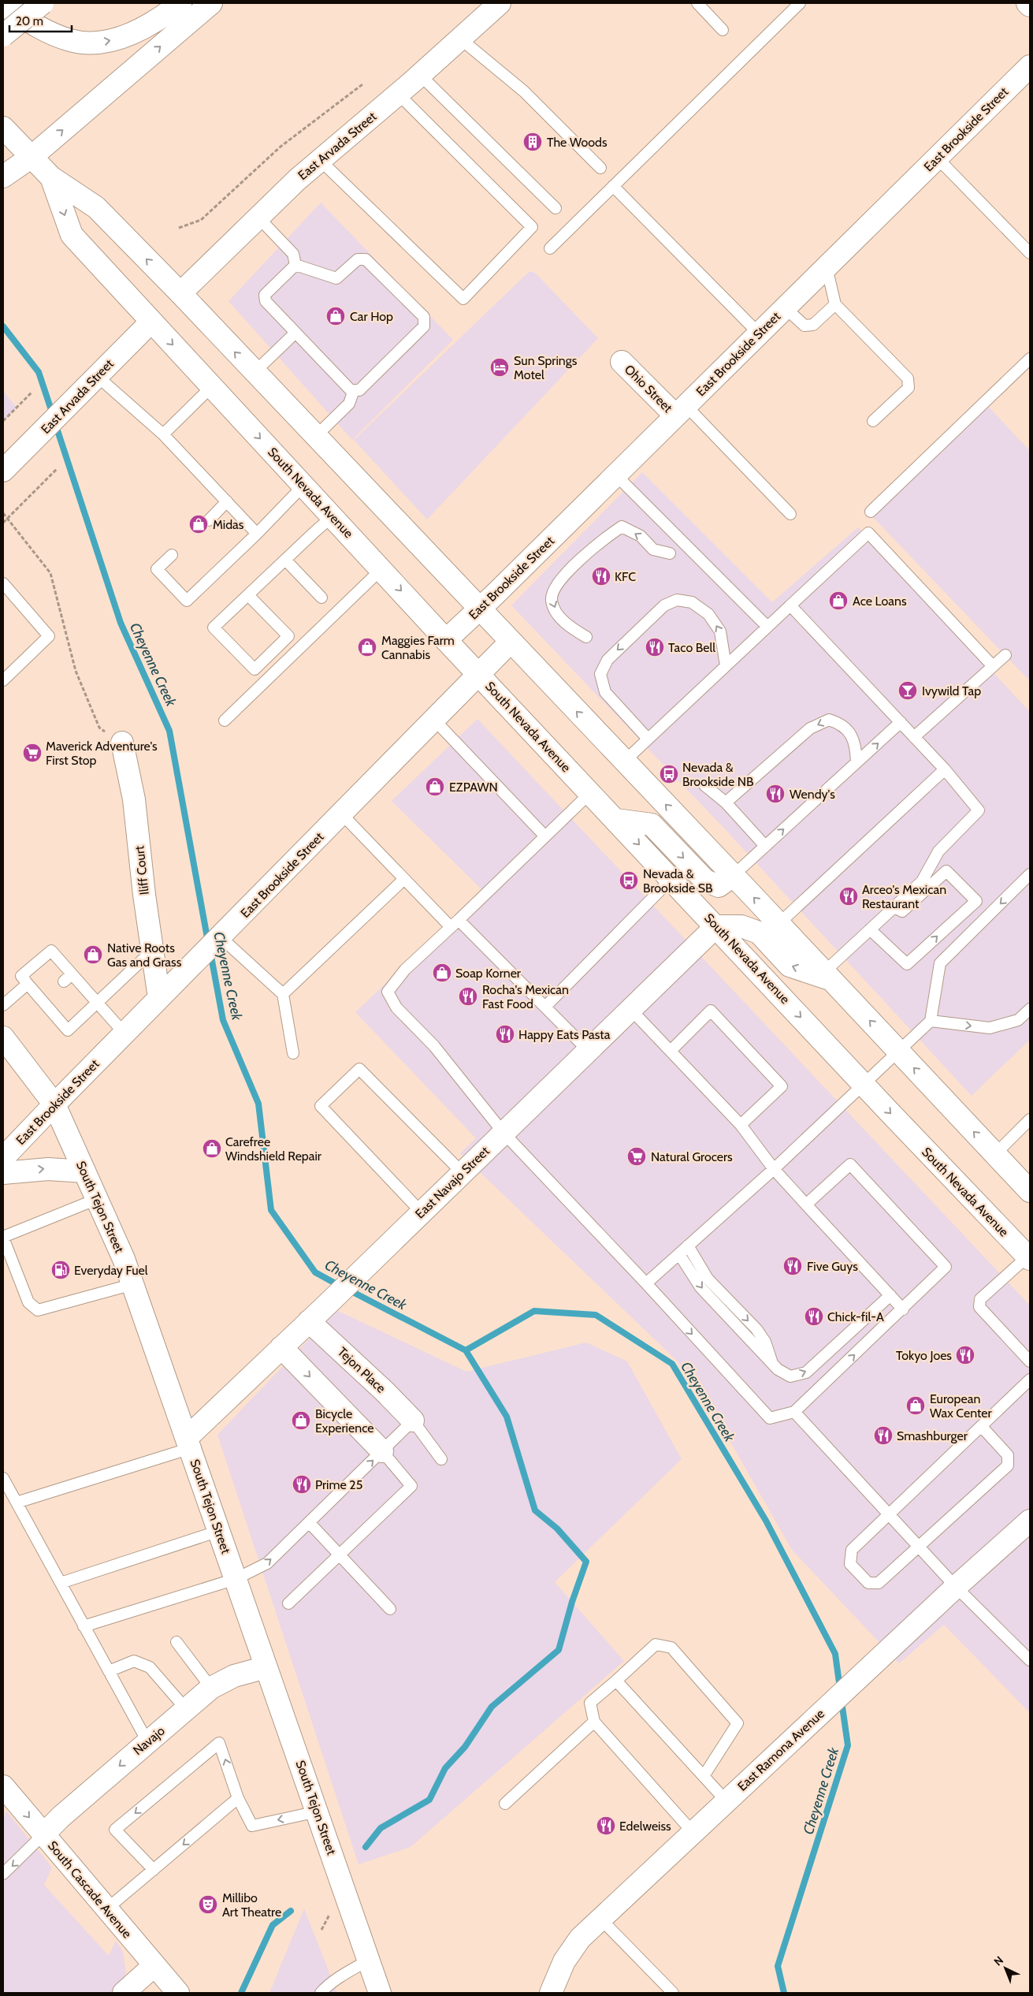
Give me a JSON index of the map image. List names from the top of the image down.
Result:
{
  "streets": {
    "main road": [
      "East Brookside Street",
      "East Arvada Street",
      "Ohio Street",
      "South Nevada Avenue",
      "Iliff Court",
      "East Navajo Street",
      "South Tejon Street",
      "Tejon Place",
      "Navajo",
      "East Ramona Avenue",
      "South Cascade Avenue"
    ]
  },
  "crossings": [
    ["East Brookside Street", "Ohio Street"],
    ["East Brookside Street", "South Nevada Avenue"],
    ["East Brookside Street", "Iliff Court"],
    ["East Brookside Street", "South Tejon Street"],
    ["East Arvada Street", "South Nevada Avenue"],
    ["South Nevada Avenue", "East Navajo Street"],
    ["East Navajo Street", "South Tejon Street"],
    ["East Navajo Street", "Tejon Place"],
    ["South Tejon Street", "Navajo"],
    ["Navajo", "South Cascade Avenue"]
  ],
  "one_way": ["Navajo"],
  "water": ["Cheyenne Creek"],
  "places": {
    "building": ["The Woods"],
    "shop": [
      "Car Hop",
      "Midas",
      "Ace Loans",
      "Maggies Farm Cannabis",
      "EZPAWN",
      "Native Roots Gas and Grass",
      "Soap Korner",
      "Carefree Windshield Repair",
      "European Wax Center",
      "Bicycle Experience"
    ],
    "hotel": ["Sun Springs Motel"],
    "restaurant": [
      "KFC",
      "Taco Bell",
      "Wendy's",
      "Arceo's Mexican Restaurant",
      "Rocha's Mexican Fast Food",
      "Happy Eats Pasta",
      "Five Guys",
      "Chick-fil-A",
      "Tokyo Joes",
      "Smashburger",
      "Prime 25",
      "Edelweiss"
    ],
    "bar": ["Ivywild Tap"],
    "supermarket": ["Maverick Adventure's First Stop", "Natural Grocers"],
    "bus stop": ["Nevada & Brookside NB", "Nevada & Brookside SB"],
    "fuel station": ["Everyday Fuel"],
    "theatre": ["Millibo Art Theatre"]
  },
  "scale_bar": "20 m",
  "north": "top left"
}
